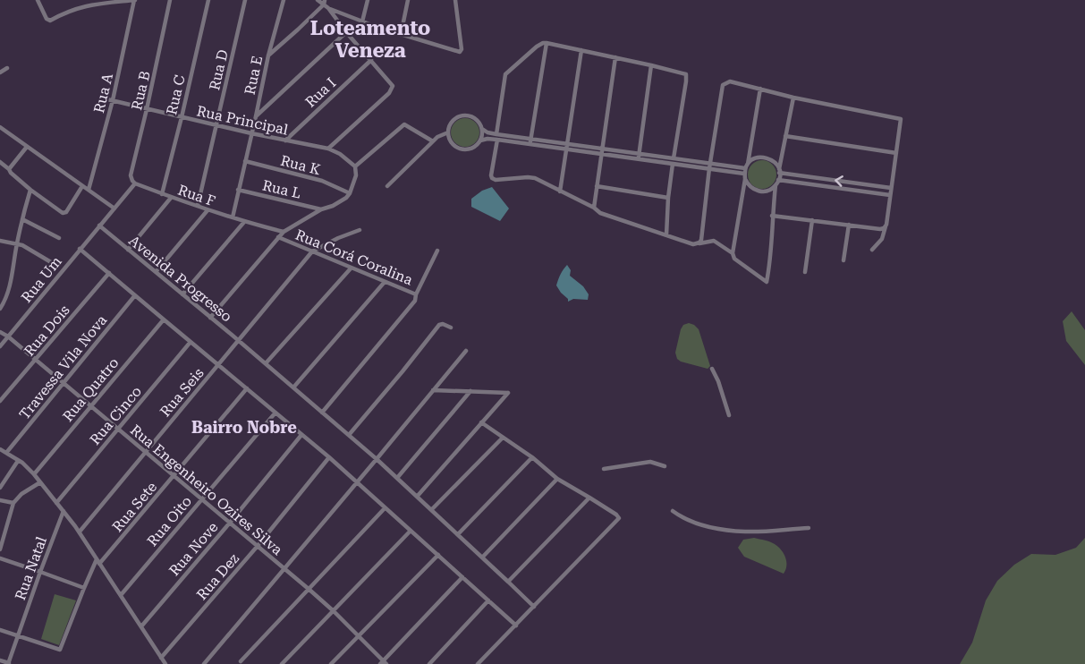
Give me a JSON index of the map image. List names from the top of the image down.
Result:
{
  "streets": {
    "street": [
      "Rua D",
      "Rua E",
      "Rua B",
      "Rua I",
      "Rua A",
      "Rua C",
      "Rua Principal",
      "Rua K",
      "Rua L",
      "Rua F",
      "Rua Corá Coralina",
      "Avenida Progresso",
      "Rua Um",
      "Rua Dois",
      "Travessa Vila Nova",
      "Rua Quatro",
      "Rua Seis",
      "Rua Cinco",
      "Rua Engenheiro Ozires Silva",
      "Rua Sete",
      "Rua Oito",
      "Rua Nove",
      "Rua Natal",
      "Rua Dez"
    ]
  },
  "crossings": [
    ["Rua D", "Rua Principal"],
    ["Rua D", "Rua F"],
    ["Rua E", "Rua Principal"],
    ["Rua E", "Rua K"],
    ["Rua E", "Rua L"],
    ["Rua E", "Rua F"],
    ["Rua B", "Rua Principal"],
    ["Rua B", "Rua F"],
    ["Rua I", "Rua Principal"],
    ["Rua A", "Rua Principal"],
    ["Rua C", "Rua Principal"],
    ["Rua C", "Rua F"],
    ["Rua Corá Coralina", "Avenida Progresso"],
    ["Rua Corá Coralina", "Rua Seis"],
    ["Avenida Progresso", "Rua Um"],
    ["Avenida Progresso", "Rua Seis"],
    ["Rua Um", "Rua Engenheiro Ozires Silva"],
    ["Rua Dois", "Rua Engenheiro Ozires Silva"],
    ["Travessa Vila Nova", "Rua Engenheiro Ozires Silva"],
    ["Rua Quatro", "Rua Engenheiro Ozires Silva"],
    ["Rua Seis", "Rua Engenheiro Ozires Silva"],
    ["Rua Cinco", "Rua Engenheiro Ozires Silva"],
    ["Rua Engenheiro Ozires Silva", "Rua Sete"],
    ["Rua Engenheiro Ozires Silva", "Rua Oito"],
    ["Rua Engenheiro Ozires Silva", "Rua Nove"],
    ["Rua Engenheiro Ozires Silva", "Rua Dez"]
  ],
  "districts": ["Loteamento Veneza", "Bairro Nobre"]
}
